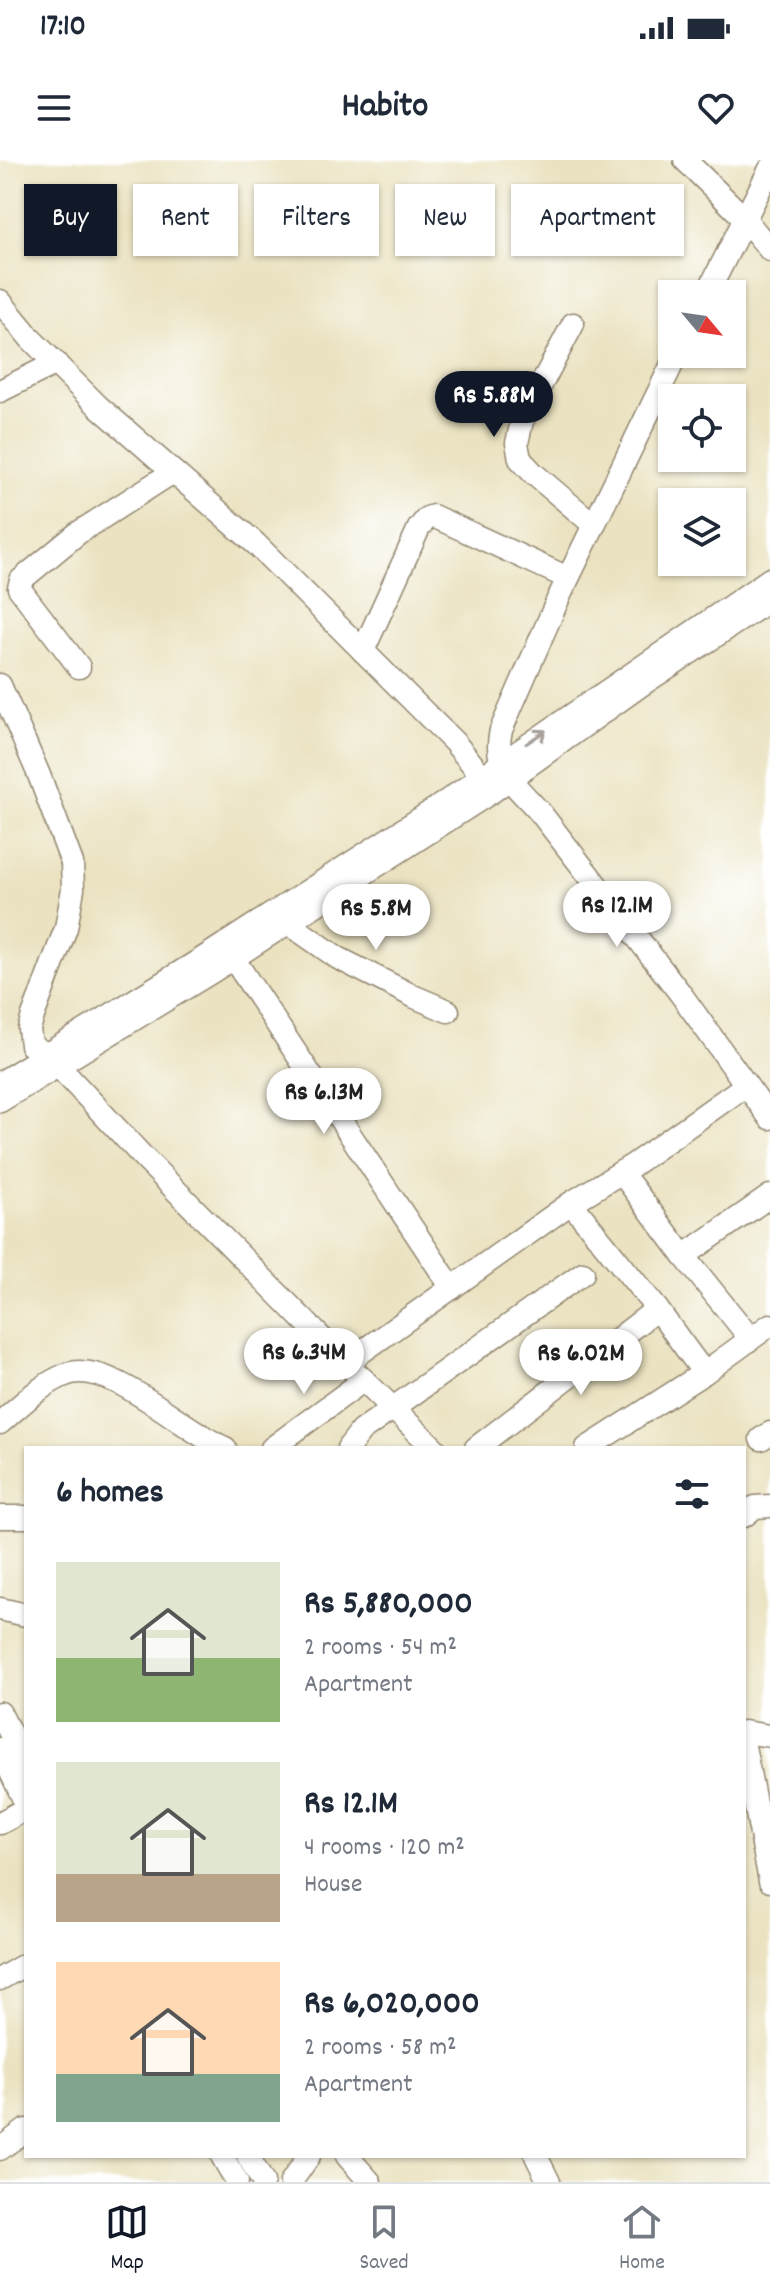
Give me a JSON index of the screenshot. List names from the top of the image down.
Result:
{
  "north": "bottom right",
  "page": {
    "status": "17:10",
    "header": "Habito",
    "chip": [
      "Buy",
      "Rent",
      "Filters",
      "New",
      "Apartment"
    ],
    "price": [
      "Rs 5.88M",
      "Rs 12.1M",
      "Rs 5.8M",
      "Rs 6.13M",
      "Rs 6.34M",
      "Rs 6.02M"
    ],
    "heading": "6 homes",
    "list": [
      {
        "name": "Rs 5,880,000",
        "note": "2 rooms · 54 m² · Apartment"
      },
      {
        "name": "Rs 12.1M",
        "note": "4 rooms · 120 m² · House"
      },
      {
        "name": "Rs 6,020,000",
        "note": "2 rooms · 58 m² · Apartment"
      }
    ],
    "tabs": ["Map", "Saved", "Home"]
  }
}
